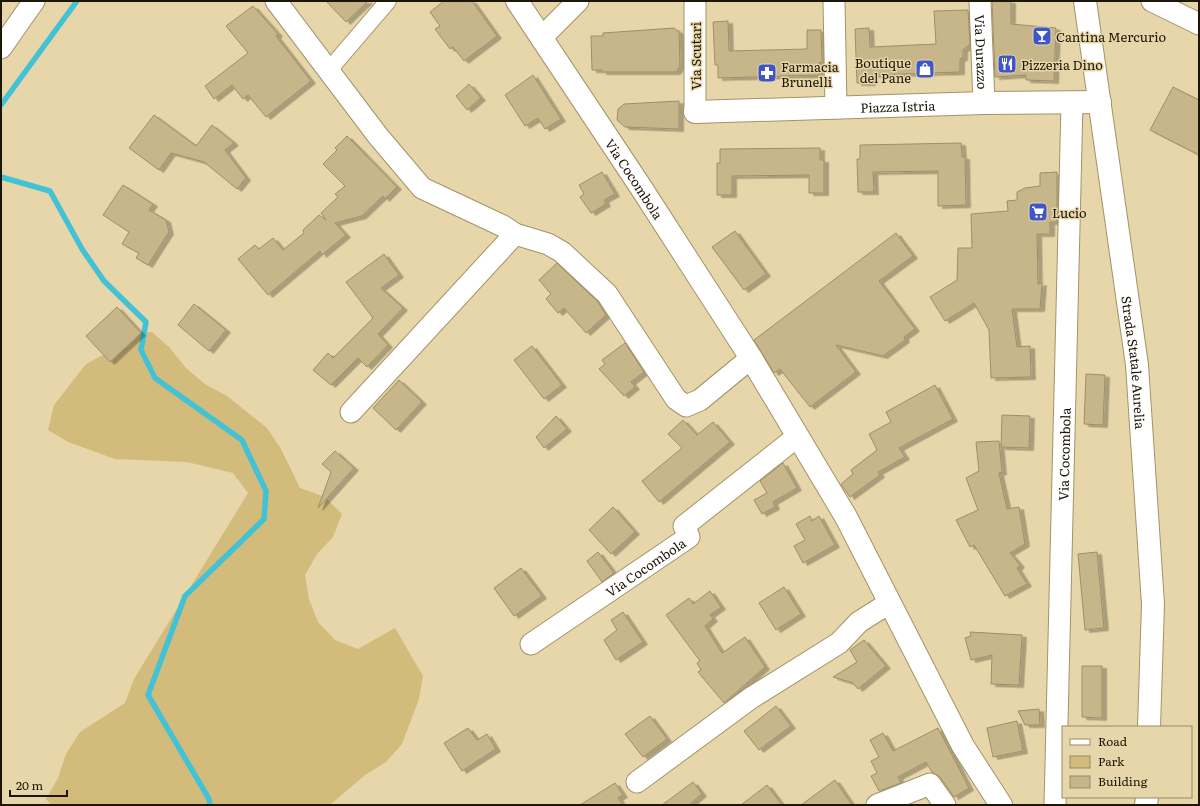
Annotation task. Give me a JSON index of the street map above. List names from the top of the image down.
{
  "streets": {
    "street": [
      "Via Durazzo",
      "Via Scutari",
      "Piazza Istria",
      "Via Cocombola",
      "Strada Statale Aurelia"
    ]
  },
  "crossings": [
    ["Via Durazzo", "Piazza Istria"],
    ["Via Scutari", "Piazza Istria"],
    ["Piazza Istria", "Via Cocombola"],
    ["Piazza Istria", "Strada Statale Aurelia"]
  ],
  "places": {
    "bar": ["Cantina Mercurio"],
    "restaurant": ["Pizzeria Dino"],
    "shop": ["Boutique del Pane"],
    "pharmacy": ["Farmacia Brunelli"],
    "supermarket": ["Lucio"]
  },
  "legend": ["Road", "Park", "Building"],
  "scale_bar": "20 m"
}
